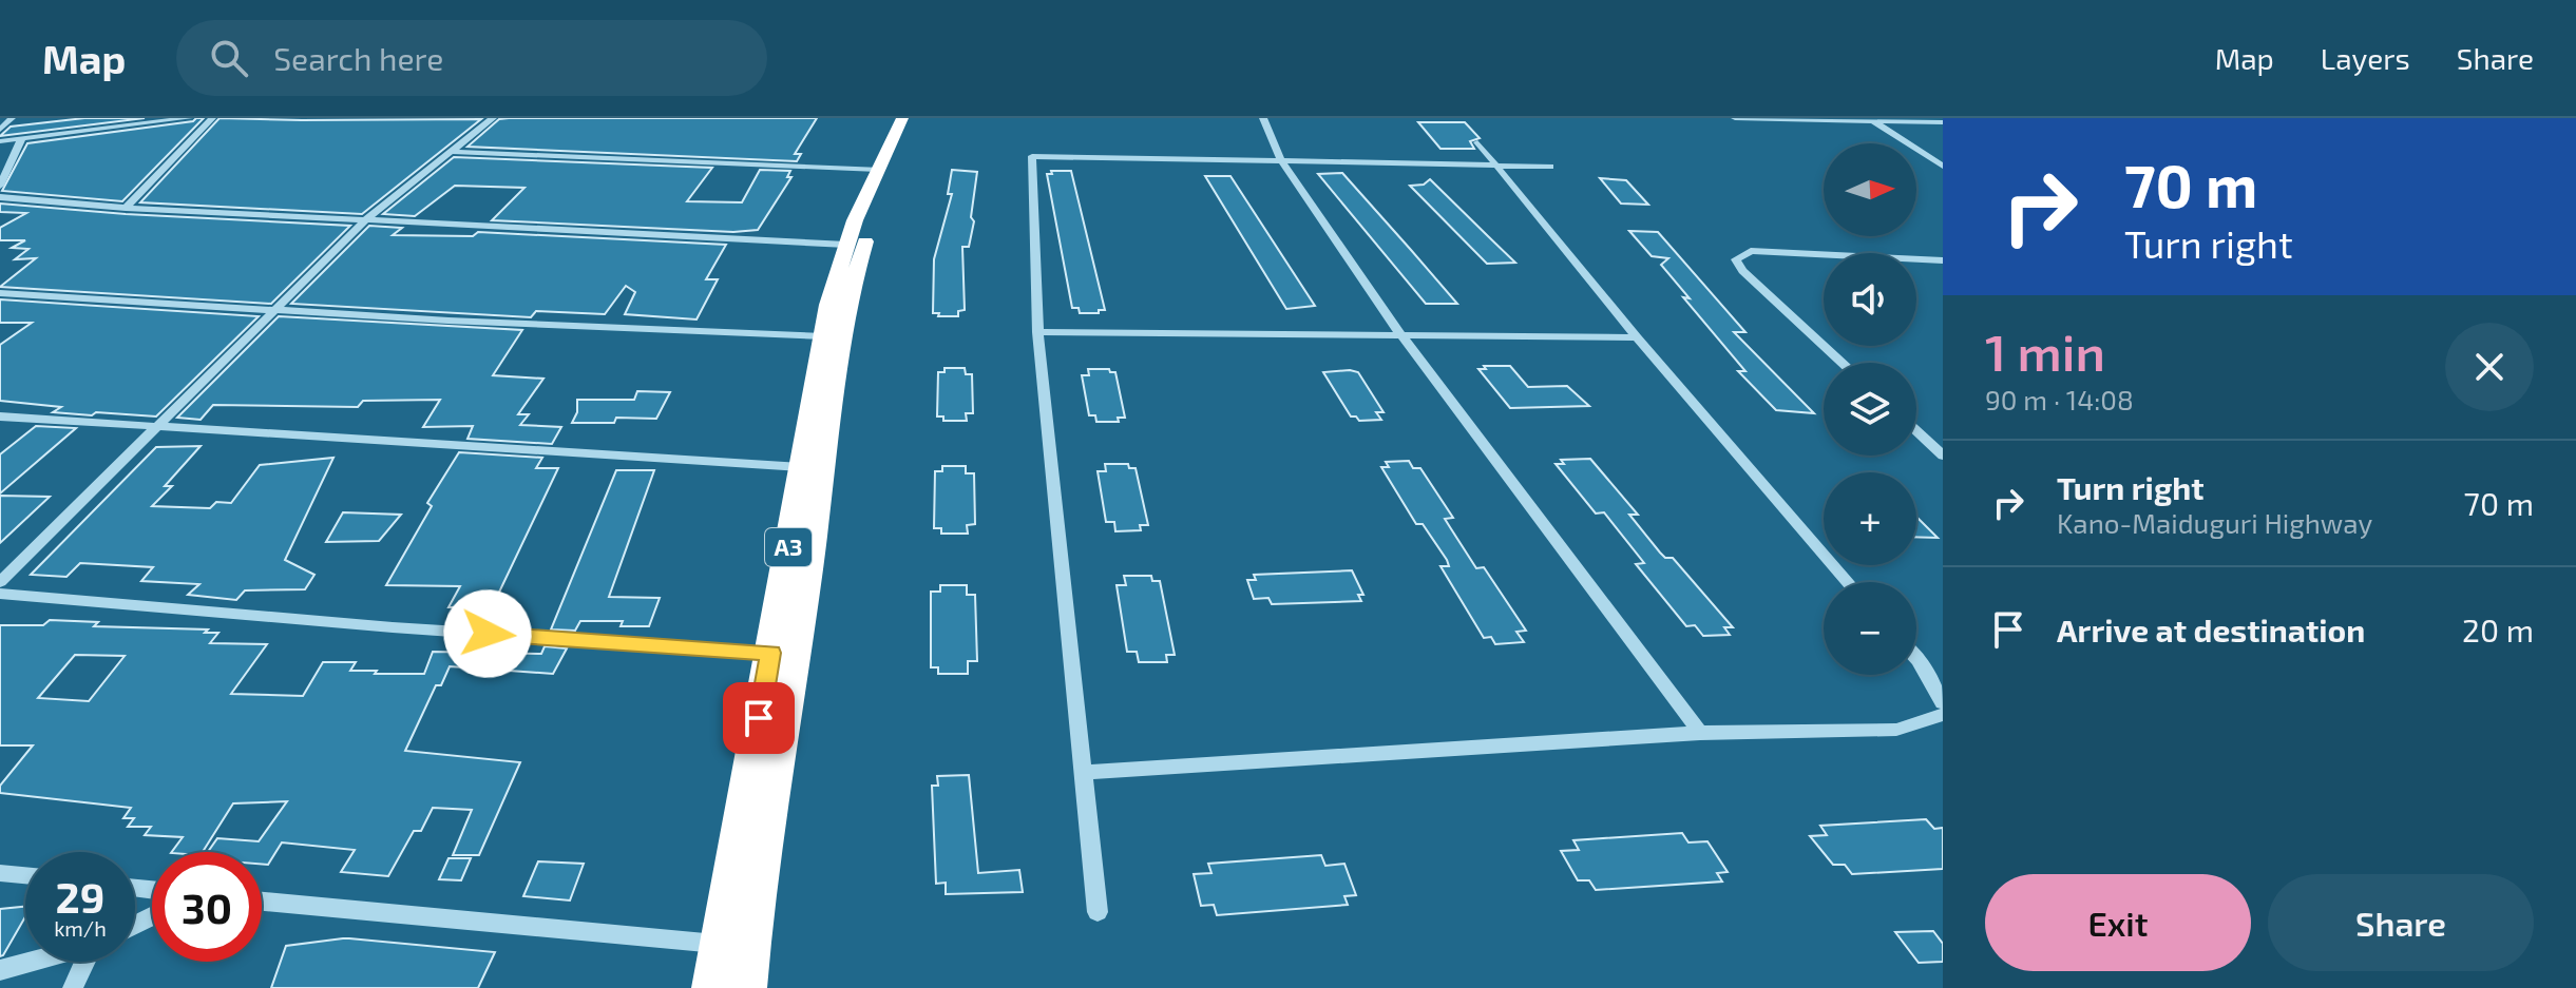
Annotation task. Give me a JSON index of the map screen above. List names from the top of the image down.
{
  "streets": {
    "highway": ["A3"]
  },
  "north": "right",
  "page": {
    "header": "Map",
    "search": "Search here",
    "nav": ["Map", "Layers", "Share"],
    "turn": ["70 m", "Turn right"],
    "map_buttons": ["+", "−"],
    "heading": ["1 min", "90 m · 14:08"],
    "list": [
      {
        "name": "Turn right",
        "note": "Kano-Maiduguri Highway",
        "value": "70 m"
      },
      {
        "name": "Arrive at destination",
        "value": "20 m"
      }
    ],
    "speed": "29 km/h",
    "limit": "30",
    "buttons": ["Exit", "Share"]
  }
}
